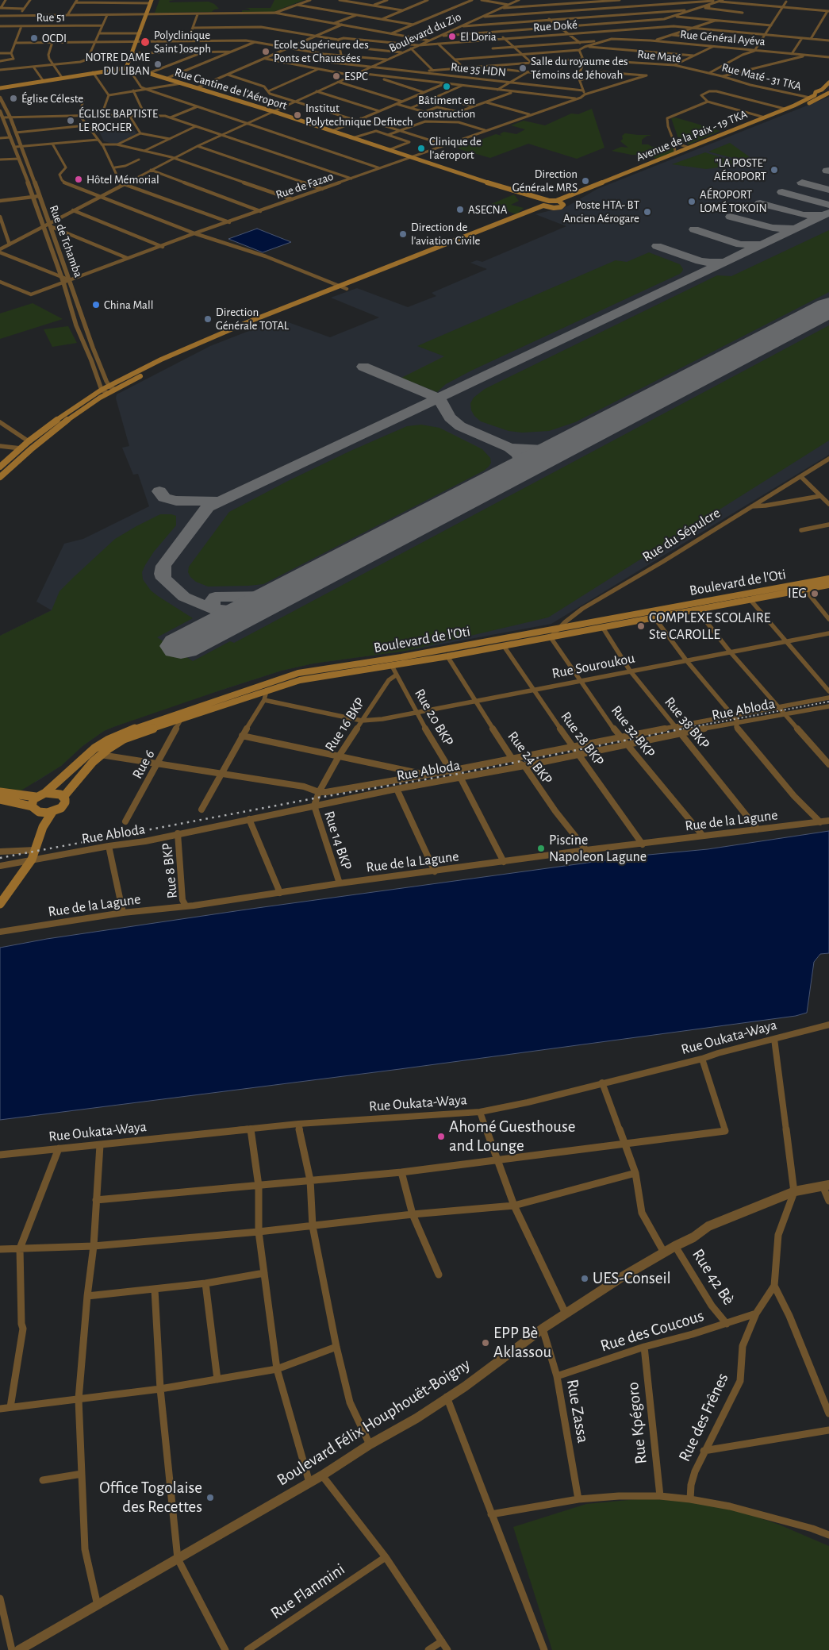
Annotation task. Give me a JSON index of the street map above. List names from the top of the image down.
{
  "streets": {
    "main road": ["Rue Cantine de l'Aéroport", "Avenue de la Paix - 19 TKA", "Boulevard de l'Oti"],
    "street": [
      "Rue 51",
      "Rue Doké",
      "Boulevard du Zio",
      "Rue Général Ayéva",
      "Rue Maté",
      "Rue 35 HDN",
      "Rue Maté - 31 TKA",
      "Rue de Fazao",
      "Rue de Tchamba",
      "Rue du Sépulcre",
      "Rue Souroukou",
      "Rue Abloda",
      "Rue 20 BKP",
      "Rue 38 BKP",
      "Rue 16 BKP",
      "Rue 32 BKP",
      "Rue 28 BKP",
      "Rue 24 BKP",
      "Rue 6",
      "Rue de la Lagune",
      "Rue 14 BKP",
      "Rue 8 BKP",
      "Rue Oukata-Waya",
      "Rue 42 Bè",
      "Rue des Coucous",
      "Rue Zassa",
      "Rue des Frênes",
      "Boulevard Félix Houphouët-Boigny",
      "Rue Kpégoro",
      "Rue Flanmini"
    ]
  },
  "crossings": [
    ["Rue Doké", "Boulevard du Zio"],
    ["Boulevard du Zio", "Rue 35 HDN"],
    ["Boulevard du Zio", "Rue Cantine de l'Aéroport"],
    ["Boulevard du Zio", "Rue de Tchamba"],
    ["Rue Maté", "Rue Maté - 31 TKA"],
    ["Rue Maté - 31 TKA", "Avenue de la Paix - 19 TKA"],
    ["Rue Cantine de l'Aéroport", "Rue de Fazao"],
    ["Rue de Fazao", "Rue de Tchamba"],
    ["Rue du Sépulcre", "Boulevard de l'Oti"],
    ["Rue du Sépulcre", "Rue 32 BKP"],
    ["Boulevard de l'Oti", "Rue 20 BKP"],
    ["Boulevard de l'Oti", "Rue 38 BKP"],
    ["Boulevard de l'Oti", "Rue 32 BKP"],
    ["Boulevard de l'Oti", "Rue 28 BKP"],
    ["Boulevard de l'Oti", "Rue 24 BKP"],
    ["Boulevard de l'Oti", "Rue 6"],
    ["Rue Souroukou", "Rue 20 BKP"],
    ["Rue Souroukou", "Rue 38 BKP"],
    ["Rue Souroukou", "Rue 16 BKP"],
    ["Rue Souroukou", "Rue 32 BKP"],
    ["Rue Souroukou", "Rue 28 BKP"],
    ["Rue Souroukou", "Rue 24 BKP"],
    ["Rue Abloda", "Rue 20 BKP"],
    ["Rue Abloda", "Rue 38 BKP"],
    ["Rue Abloda", "Rue 16 BKP"],
    ["Rue Abloda", "Rue 32 BKP"],
    ["Rue Abloda", "Rue 28 BKP"],
    ["Rue Abloda", "Rue 24 BKP"],
    ["Rue Abloda", "Rue 14 BKP"],
    ["Rue Abloda", "Rue 8 BKP"],
    ["Rue 20 BKP", "Rue 16 BKP"],
    ["Rue 20 BKP", "Rue de la Lagune"],
    ["Rue 38 BKP", "Rue de la Lagune"],
    ["Rue 16 BKP", "Rue 14 BKP"],
    ["Rue 32 BKP", "Rue de la Lagune"],
    ["Rue 28 BKP", "Rue de la Lagune"],
    ["Rue 24 BKP", "Rue de la Lagune"],
    ["Rue de la Lagune", "Rue 14 BKP"],
    ["Rue de la Lagune", "Rue 8 BKP"],
    ["Rue 42 Bè", "Rue des Coucous"],
    ["Rue 42 Bè", "Boulevard Félix Houphouët-Boigny"],
    ["Rue des Coucous", "Rue Zassa"],
    ["Rue des Coucous", "Rue des Frênes"],
    ["Rue des Coucous", "Rue Kpégoro"],
    ["Rue Zassa", "Boulevard Félix Houphouët-Boigny"],
    ["Rue des Frênes", "Boulevard Félix Houphouët-Boigny"]
  ],
  "places": [
    "El Doria",
    "OCDI",
    "Polyclinique Saint Joseph",
    "Ecole Supérieure des Ponts et Chaussées",
    "NOTRE DAME DU LIBAN",
    "Salle du royaume des Témoins de Jéhovah",
    "ESPC",
    "Bâtiment en construction",
    "Église Céleste",
    "Institut Polytechnique Defitech",
    "ÉGLISE BAPTISTE LE ROCHER",
    "Clinique de l'aéroport",
    "\"LA POSTE\" AÉROPORT",
    "Hôtel Mémorial",
    "Direction Générale MRS",
    "AÉROPORT LOMÉ TOKOIN",
    "ASECNA",
    "Poste HTA- BT Ancien Aérogare",
    "Direction de l'aviation Civile",
    "China Mall",
    "Direction Générale TOTAL",
    "IEG",
    "COMPLEXE SCOLAIRE Ste CAROLLE",
    "Piscine Napoleon Lagune",
    "Ahomé Guesthouse and Lounge",
    "UES-Conseil",
    "EPP Bè Aklassou",
    "Office Togolaise des Recettes"
  ]
}
